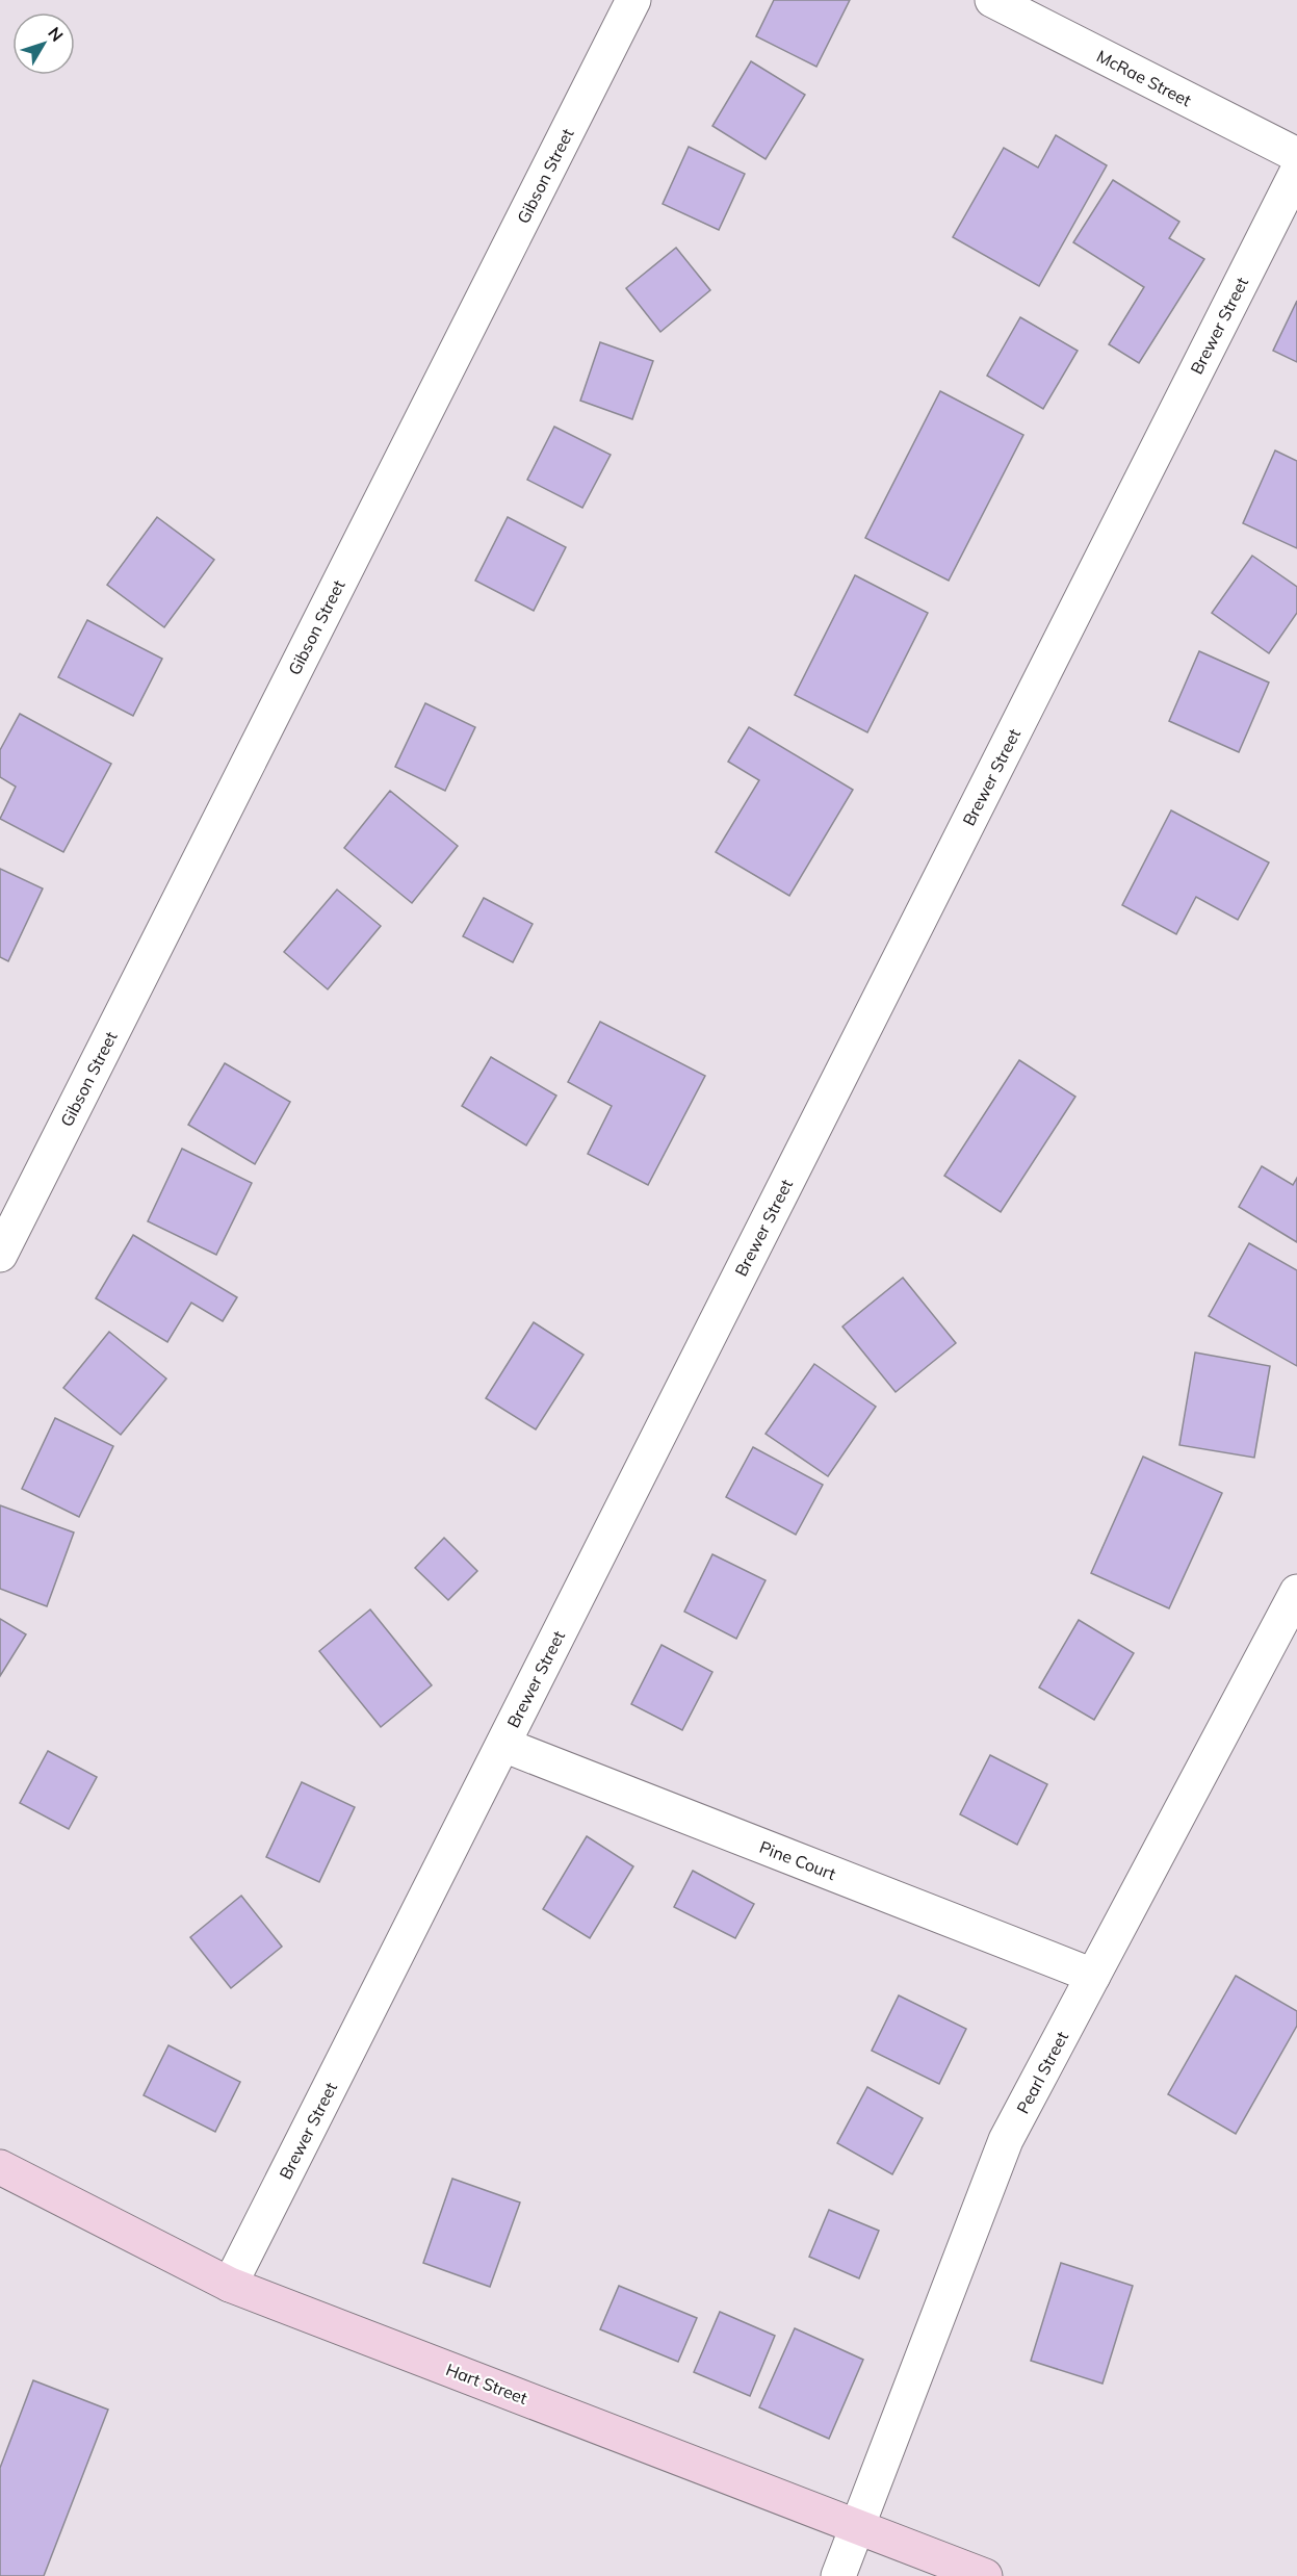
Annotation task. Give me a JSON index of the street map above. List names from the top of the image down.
{
  "streets": {
    "street": [
      "McRae Street",
      "Gibson Street",
      "Brewer Street",
      "Pine Court",
      "Pearl Street",
      "Hart Street"
    ]
  },
  "crossings": [
    ["Brewer Street", "Pine Court"],
    ["Brewer Street", "Hart Street"],
    ["Pine Court", "Pearl Street"],
    ["Pearl Street", "Hart Street"]
  ],
  "north": "top right"
}
